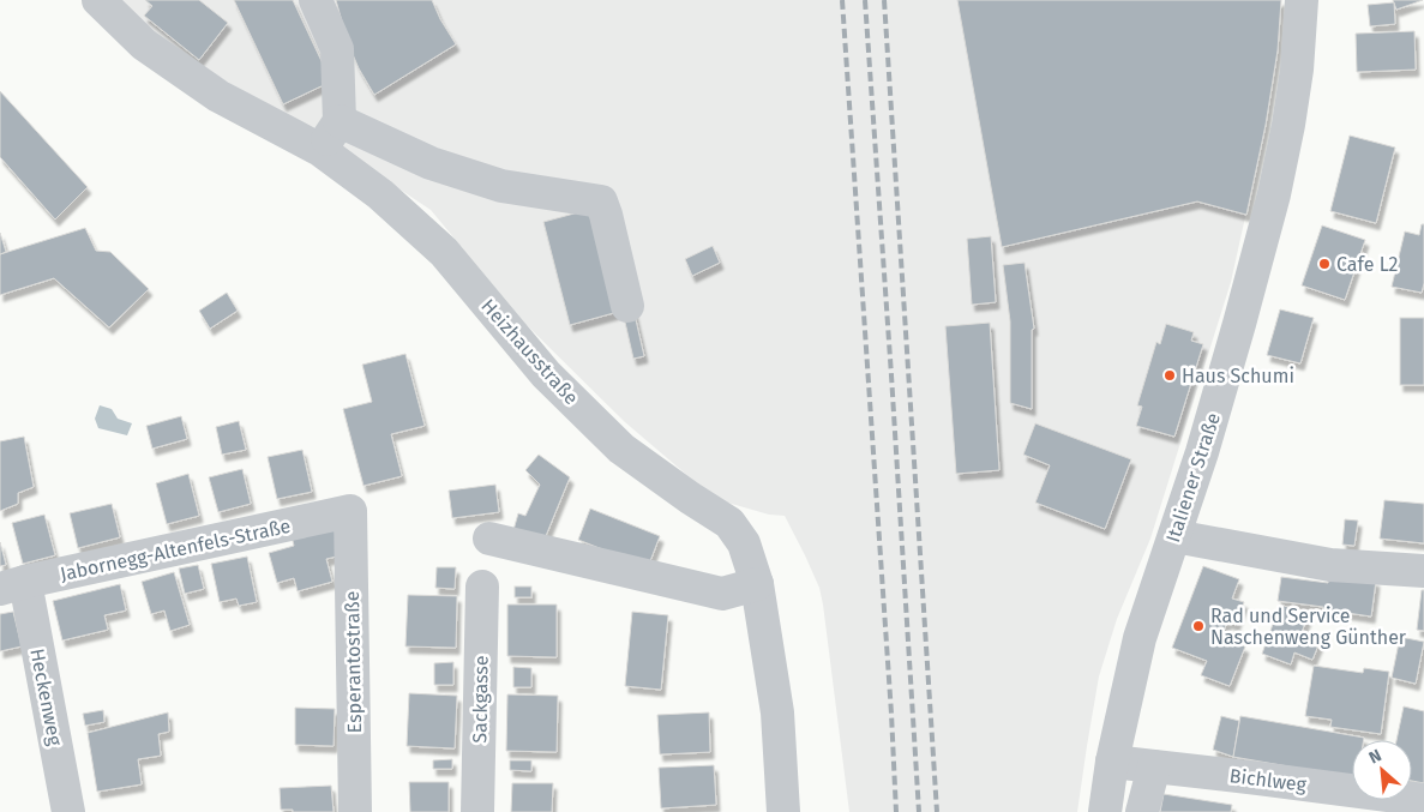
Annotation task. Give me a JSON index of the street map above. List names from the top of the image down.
{
  "streets": {
    "street": [
      "Heizhausstraße",
      "Italiener Straße",
      "Jabornegg-Altenfels-Straße",
      "Esperantostraße",
      "Heckenweg",
      "Sackgasse",
      "Bichlweg"
    ]
  },
  "crossings": [
    ["Italiener Straße", "Bichlweg"],
    ["Jabornegg-Altenfels-Straße", "Esperantostraße"],
    ["Jabornegg-Altenfels-Straße", "Heckenweg"]
  ],
  "places": ["Cafe L2", "Haus Schumi", "Rad und Service Naschenweng Günther"],
  "north": "top left"
}
